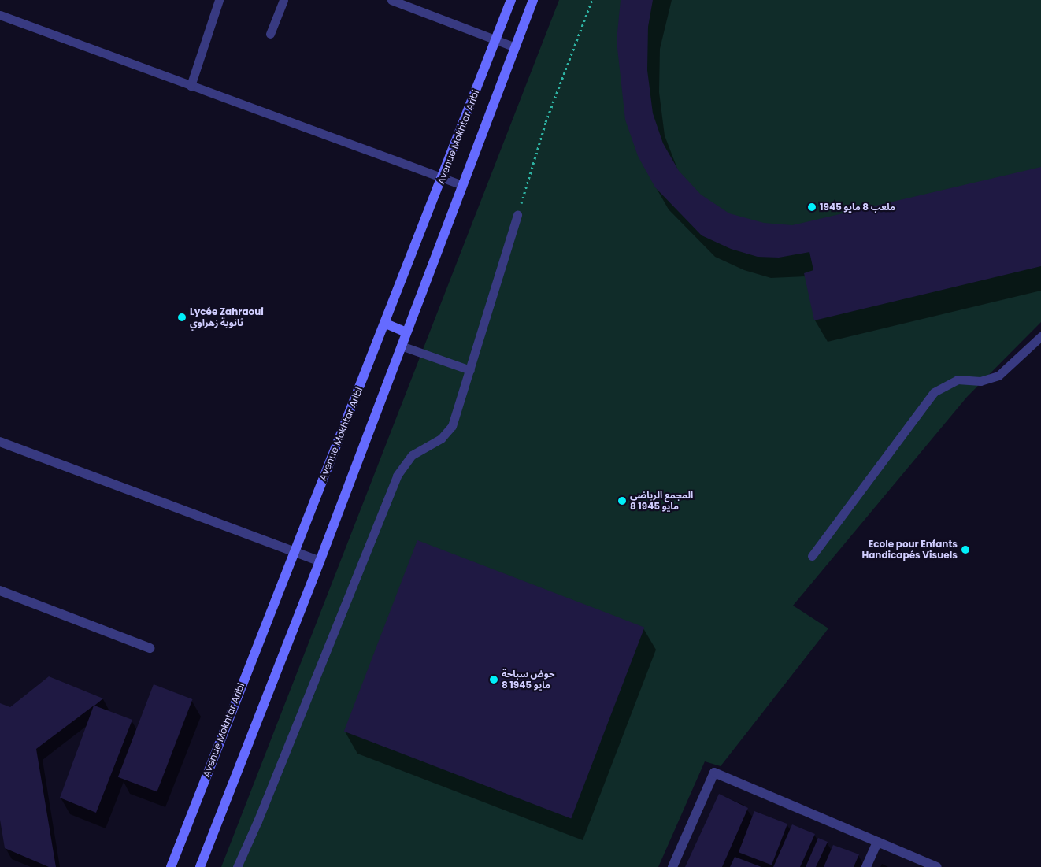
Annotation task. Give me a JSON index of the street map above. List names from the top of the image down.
{
  "streets": {
    "main road": ["Avenue Mokhtar Aribi"]
  },
  "places": [
    "ملعب 8 مايو 1945",
    "Lycée Zahraoui ثانوية زهراوي",
    "المجمع الرياضي 8 مايو 1945",
    "Ecole pour Enfants Handicapés Visuels",
    "حوض سباحة 8 مايو 1945"
  ]
}
